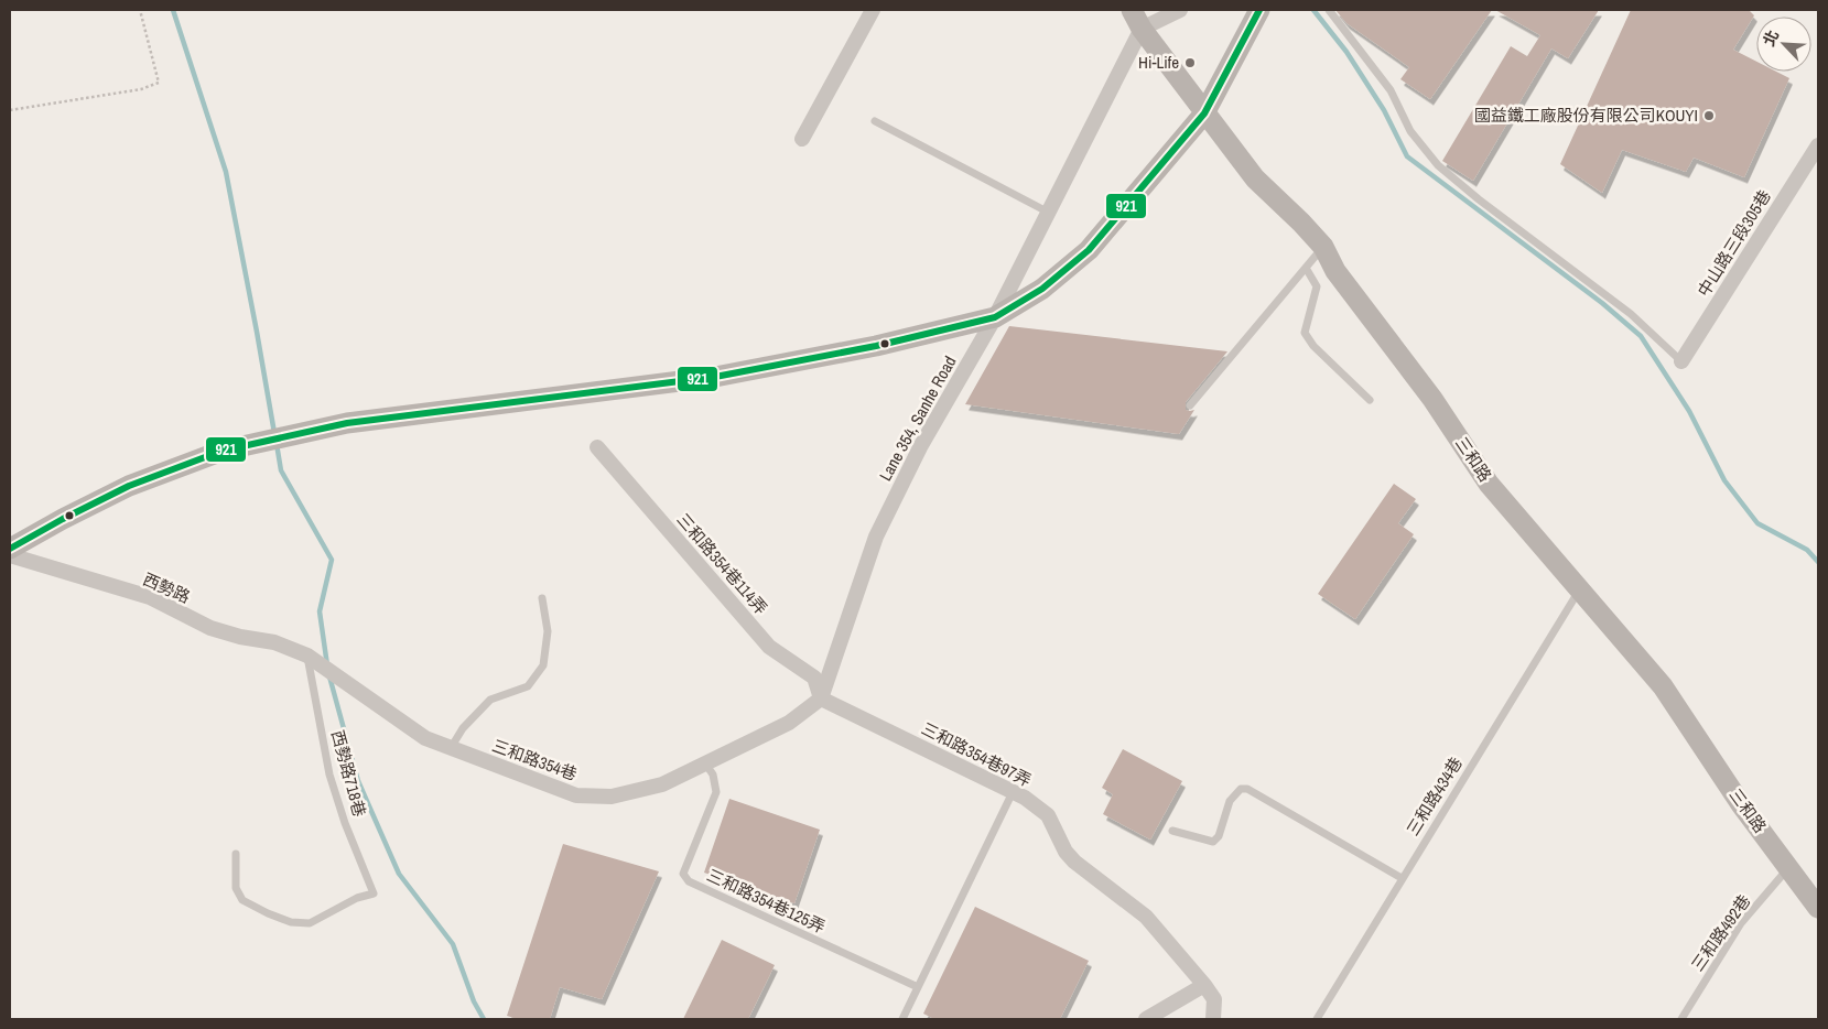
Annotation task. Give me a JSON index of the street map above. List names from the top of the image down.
{
  "streets": {
    "street": [
      "中山路三段305巷",
      "Lane 354, Sanhe Road",
      "三和路",
      "三和路354巷114弄",
      "西勢路",
      "三和路354巷97弄",
      "三和路354巷"
    ],
    "lane": [
      "西勢路718巷",
      "三和路434巷",
      "三和路354巷125弄",
      "三和路492巷"
    ]
  },
  "crossings": [
    ["Lane 354, Sanhe Road", "三和路"],
    ["Lane 354, Sanhe Road", "三和路354巷114弄"],
    ["Lane 354, Sanhe Road", "三和路354巷97弄"],
    ["Lane 354, Sanhe Road", "三和路354巷"],
    ["三和路", "三和路434巷"],
    ["三和路", "三和路492巷"],
    ["三和路354巷114弄", "三和路354巷97弄"],
    ["三和路354巷114弄", "三和路354巷"],
    ["西勢路", "三和路354巷"],
    ["西勢路", "西勢路718巷"],
    ["三和路354巷97弄", "三和路354巷"],
    ["三和路354巷", "西勢路718巷"],
    ["三和路354巷", "三和路354巷125弄"]
  ],
  "places": ["Hi-Life", "國益鐵工廠股份有限公司KOUYI"],
  "lines": ["transit line 921"],
  "north": "top left"
}
